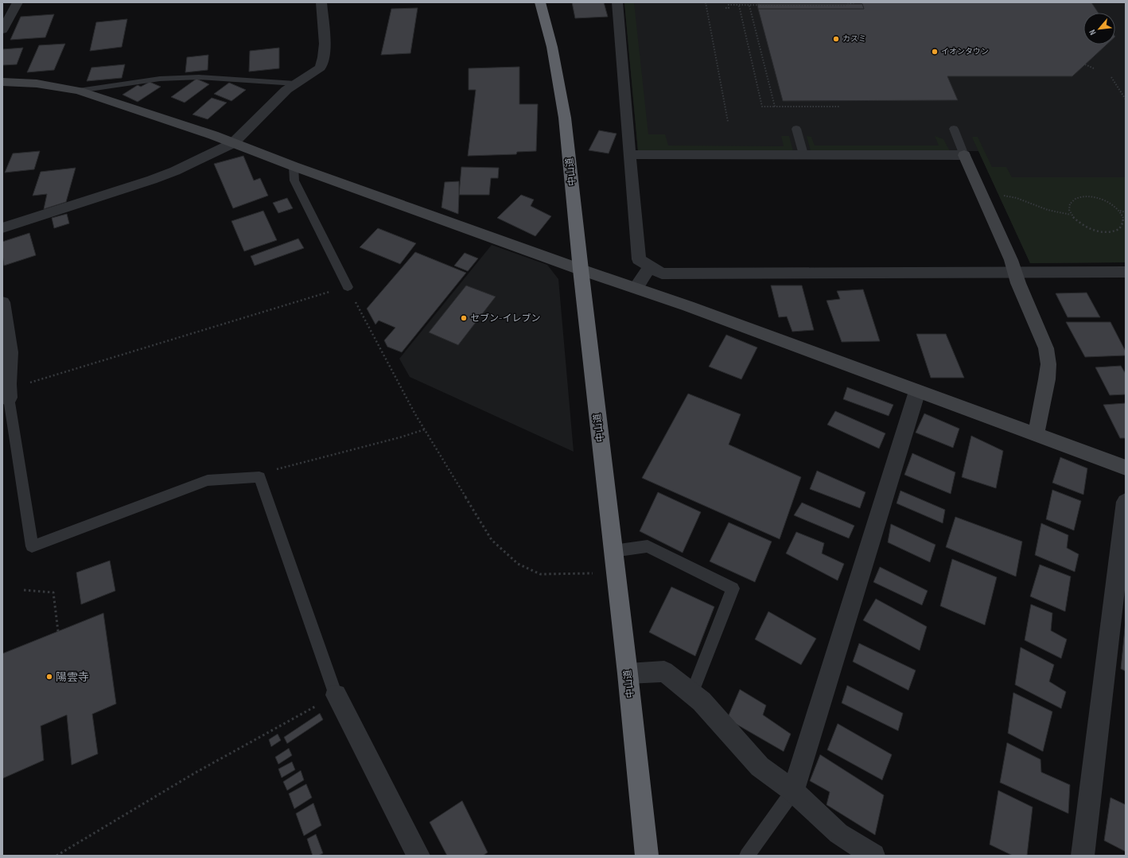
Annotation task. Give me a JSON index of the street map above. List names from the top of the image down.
{
  "streets": {
    "highway": ["中山道"]
  },
  "places": [
    "カスミ",
    "イオンタウン",
    "セブン-イレブン",
    "陽雲寺"
  ],
  "north": "bottom left"
}
